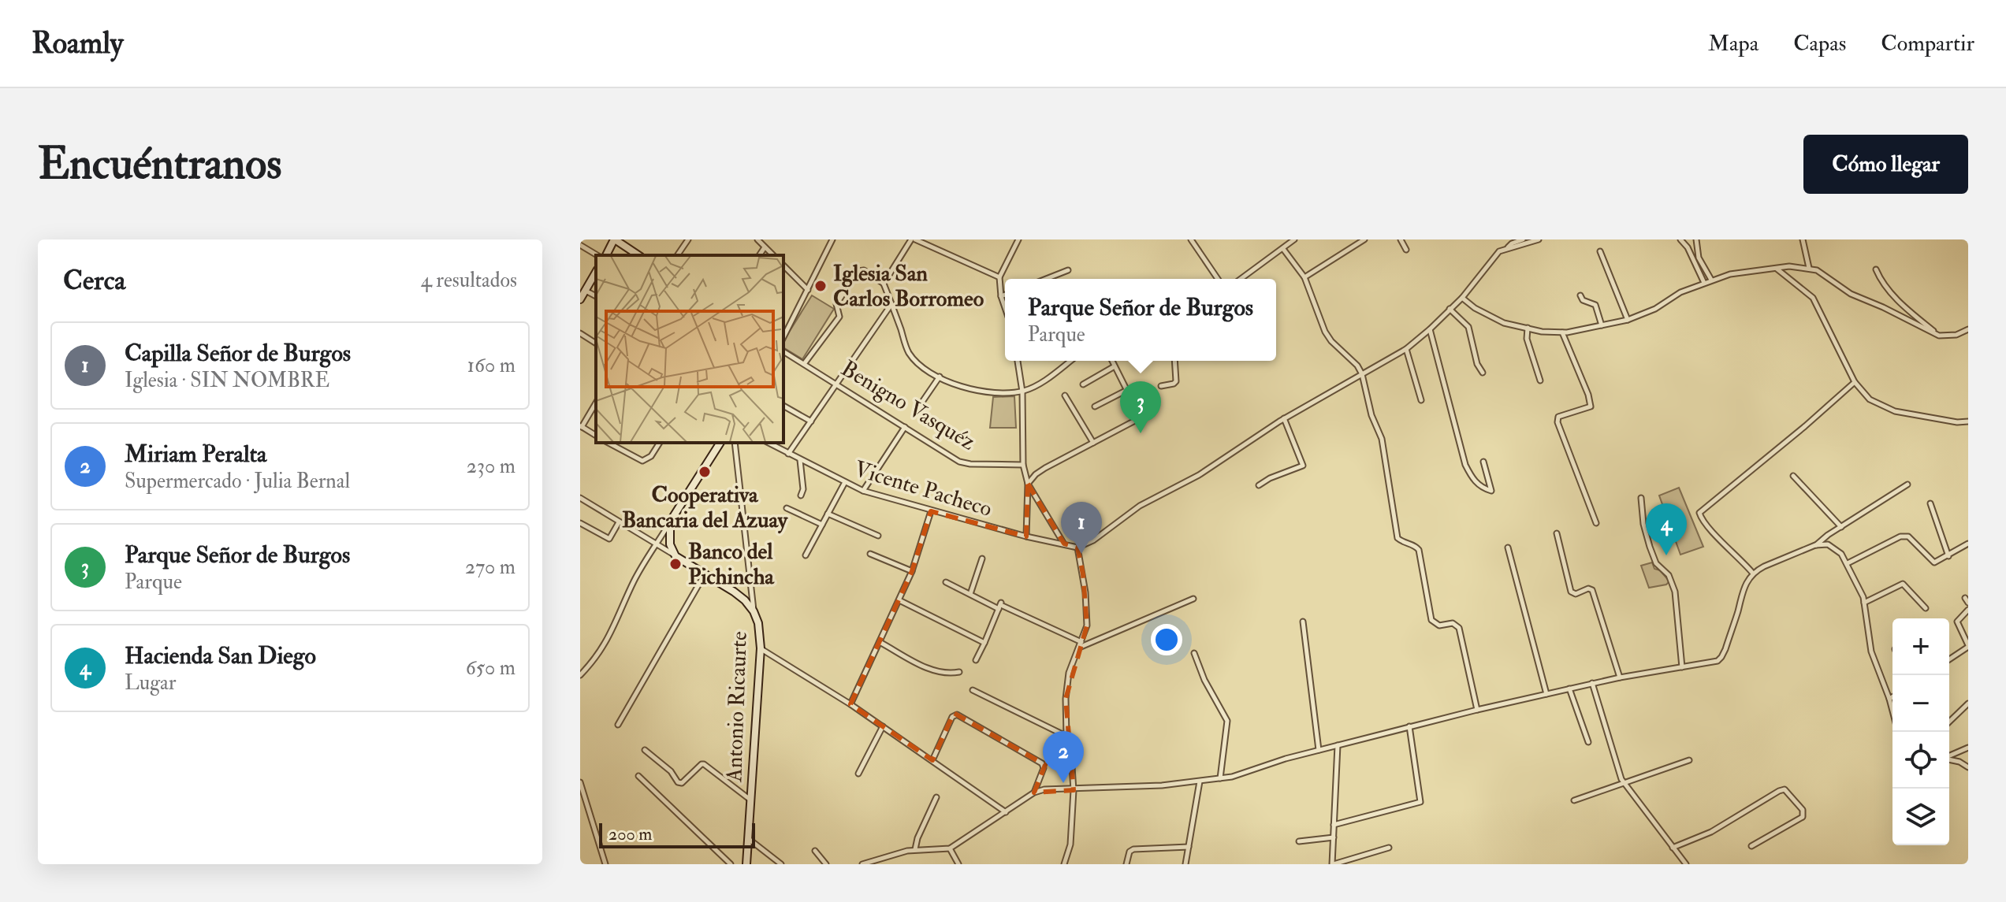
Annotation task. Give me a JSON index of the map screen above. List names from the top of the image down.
{
  "streets": {
    "main road": ["Antonio Ricaurte"],
    "street": ["Benigno Vasquéz", "Vicente Pacheco"]
  },
  "places": ["Iglesia San Carlos Borromeo", "Cooperativa Bancaria del Azuay", "Banco del Pichincha"],
  "scale_bar": "200 m",
  "page": {
    "header": "Roamly",
    "nav": ["Mapa", "Capas", "Compartir"],
    "buttons": "Cómo llegar",
    "title": "Encuéntranos",
    "heading": ["Cerca", "4 resultados"],
    "popup": ["Parque Señor de Burgos", "Parque"],
    "list": [
      {
        "mark": "1",
        "name": "Capilla Señor de Burgos",
        "note": "Iglesia · SIN NOMBRE",
        "value": "160 m"
      },
      {
        "mark": "2",
        "name": "Miriam Peralta",
        "note": "Supermercado · Julia Bernal",
        "value": "230 m"
      },
      {
        "mark": "3",
        "name": "Parque Señor de Burgos",
        "note": "Parque",
        "value": "270 m"
      },
      {
        "mark": "4",
        "name": "Hacienda San Diego",
        "note": "Lugar",
        "value": "650 m"
      }
    ],
    "pins": [
      "3",
      "1",
      "4",
      "2"
    ],
    "map_buttons": ["+", "−"],
    "scale": "200 m"
  }
}
